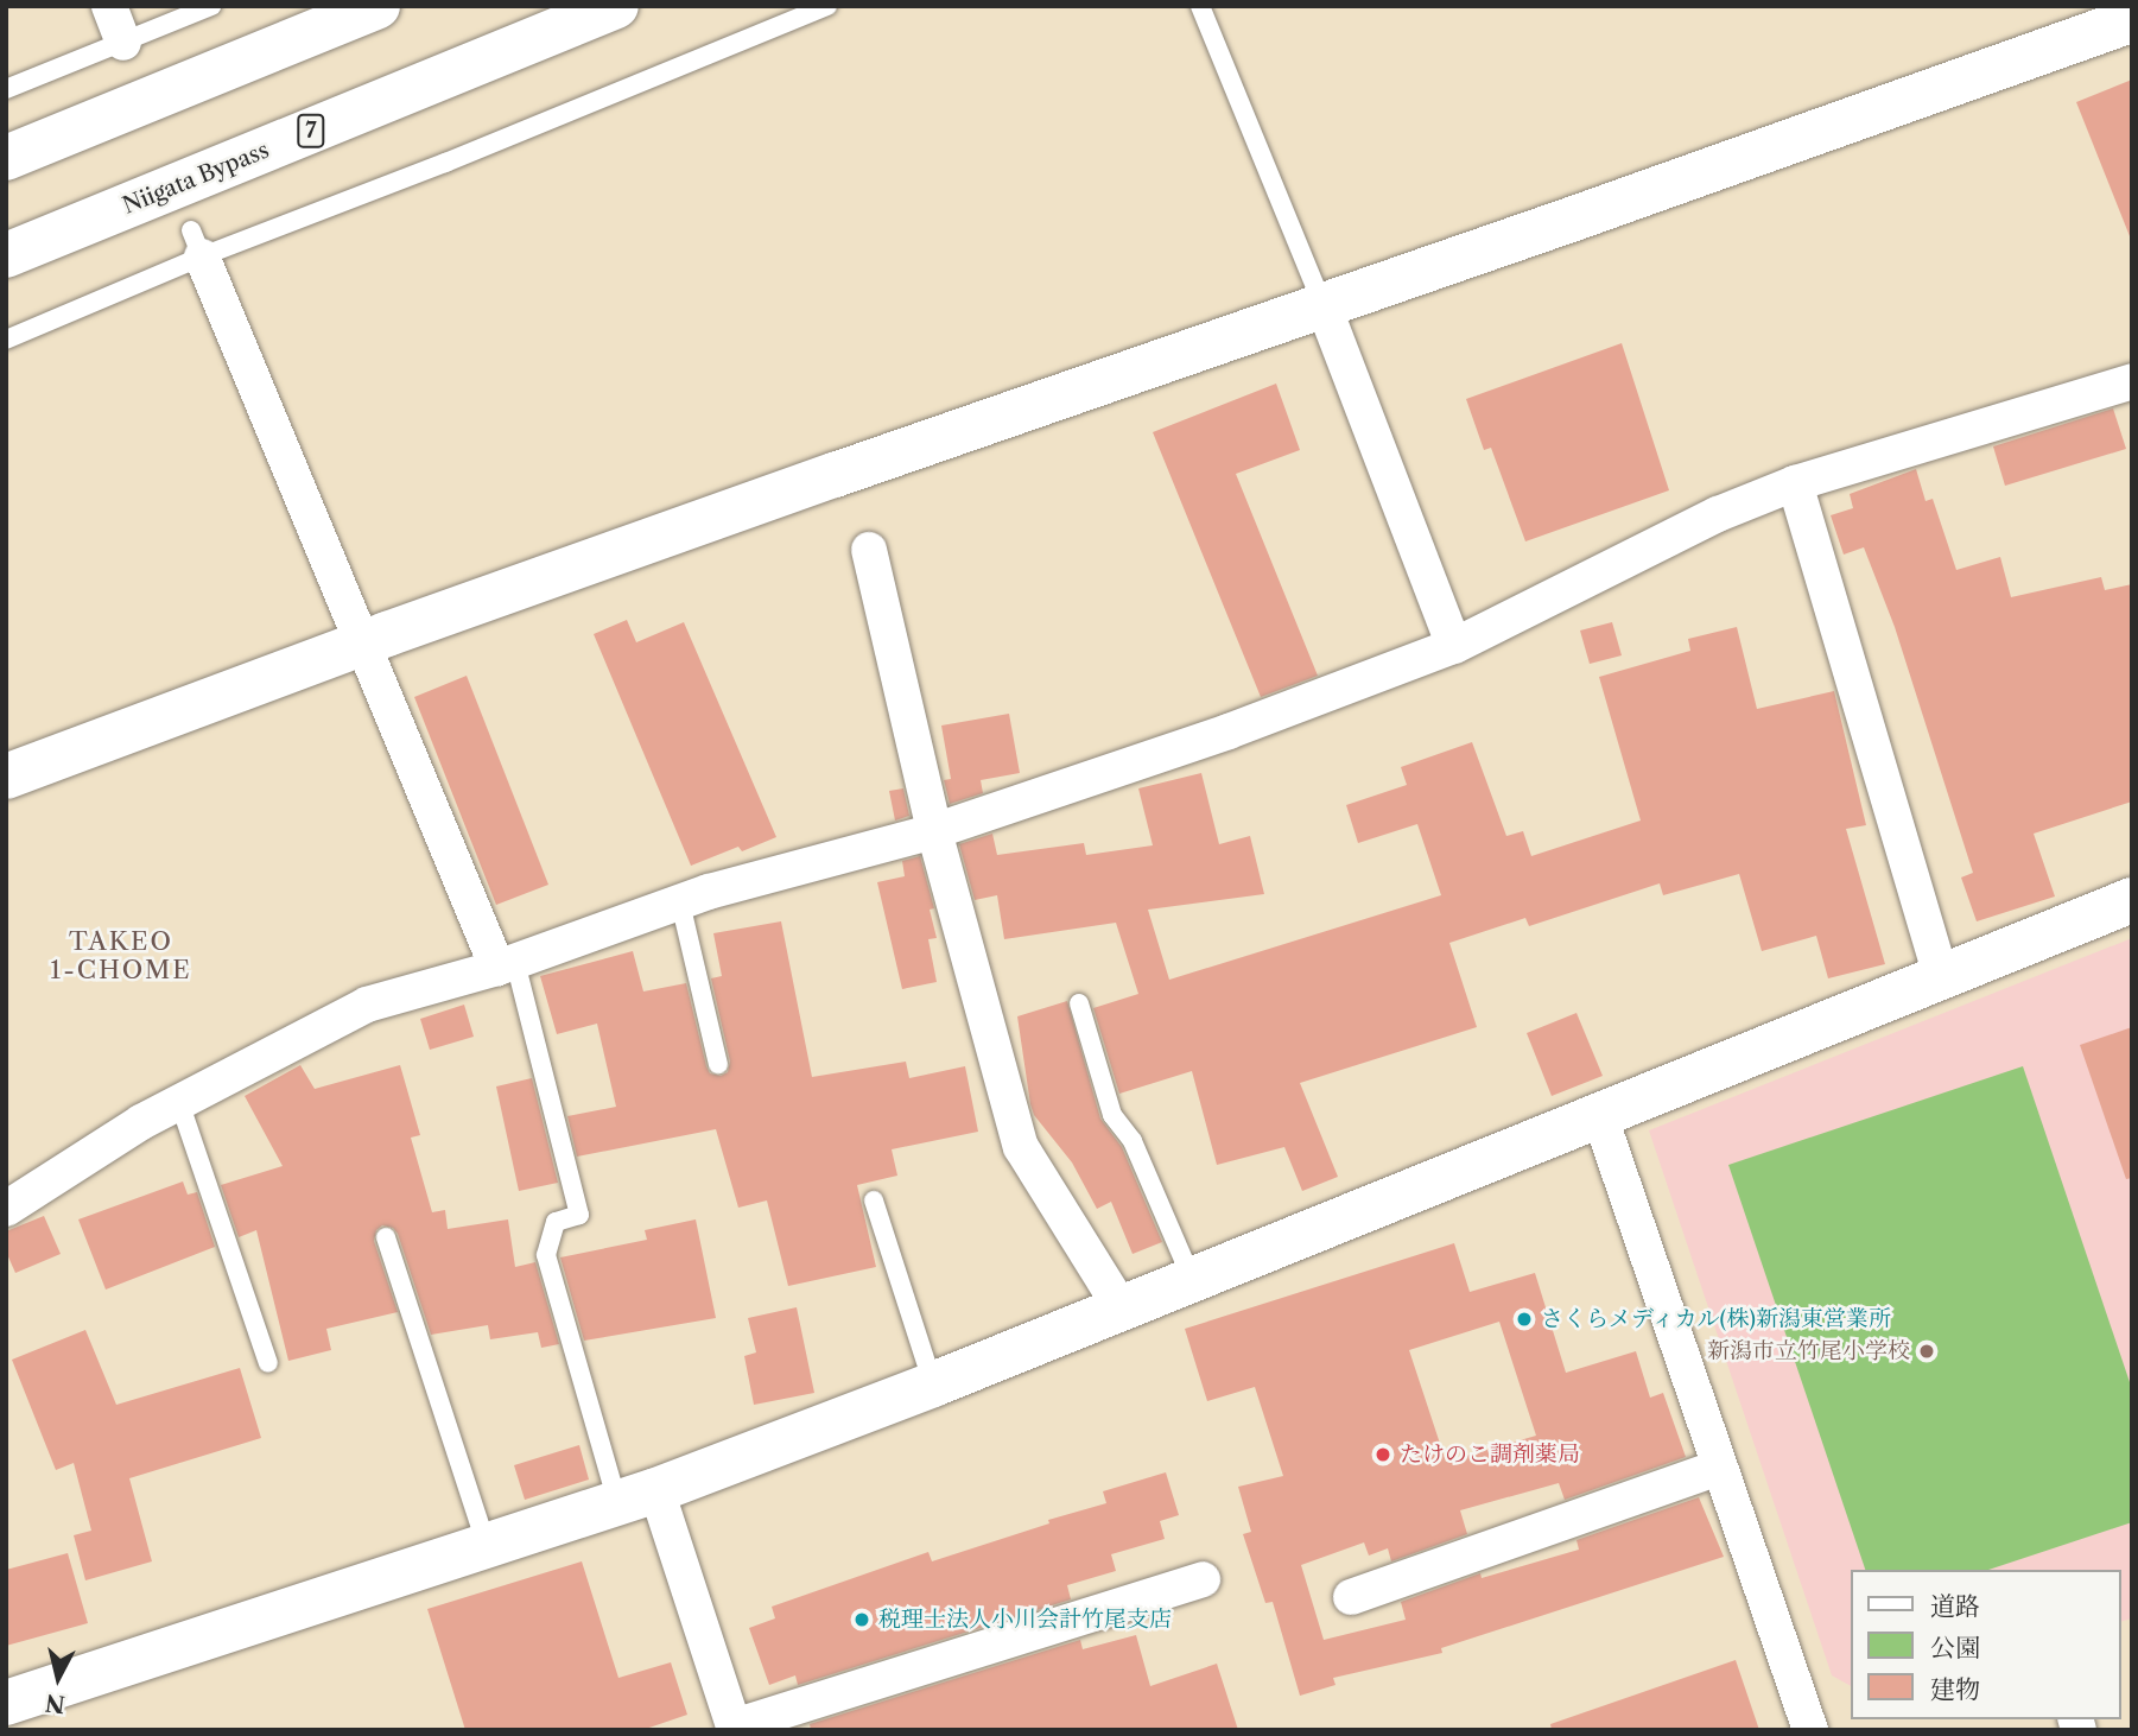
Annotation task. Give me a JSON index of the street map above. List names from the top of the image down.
{
  "streets": {
    "main road": ["7", "Niigata Bypass"]
  },
  "districts": ["TAKEO 1-CHOME"],
  "places": [
    "さくらメディカル(株)新潟東営業所",
    "新潟市立竹尾小学校",
    "たけのこ調剤薬局",
    "税理士法人小川会計竹尾支店"
  ],
  "legend": ["道路", "公園", "建物"],
  "north": "bottom"
}
